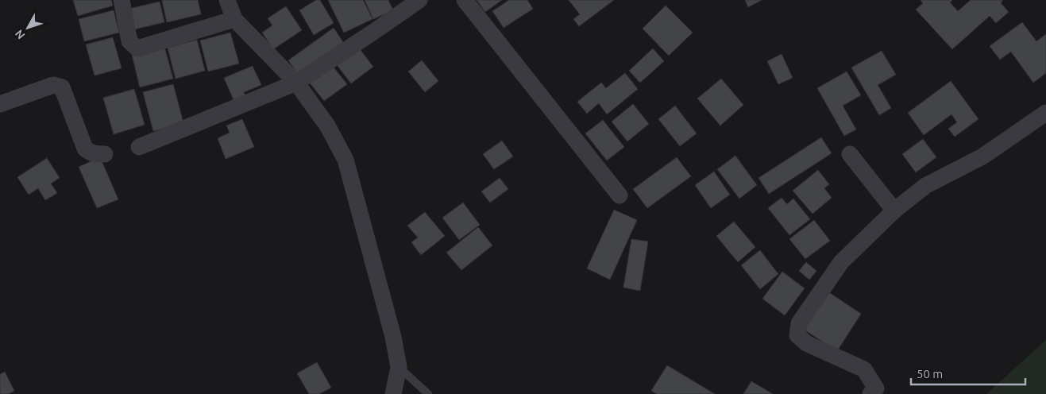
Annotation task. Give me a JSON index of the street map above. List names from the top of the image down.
{
  "scale_bar": "50 m",
  "north": "bottom left"
}
